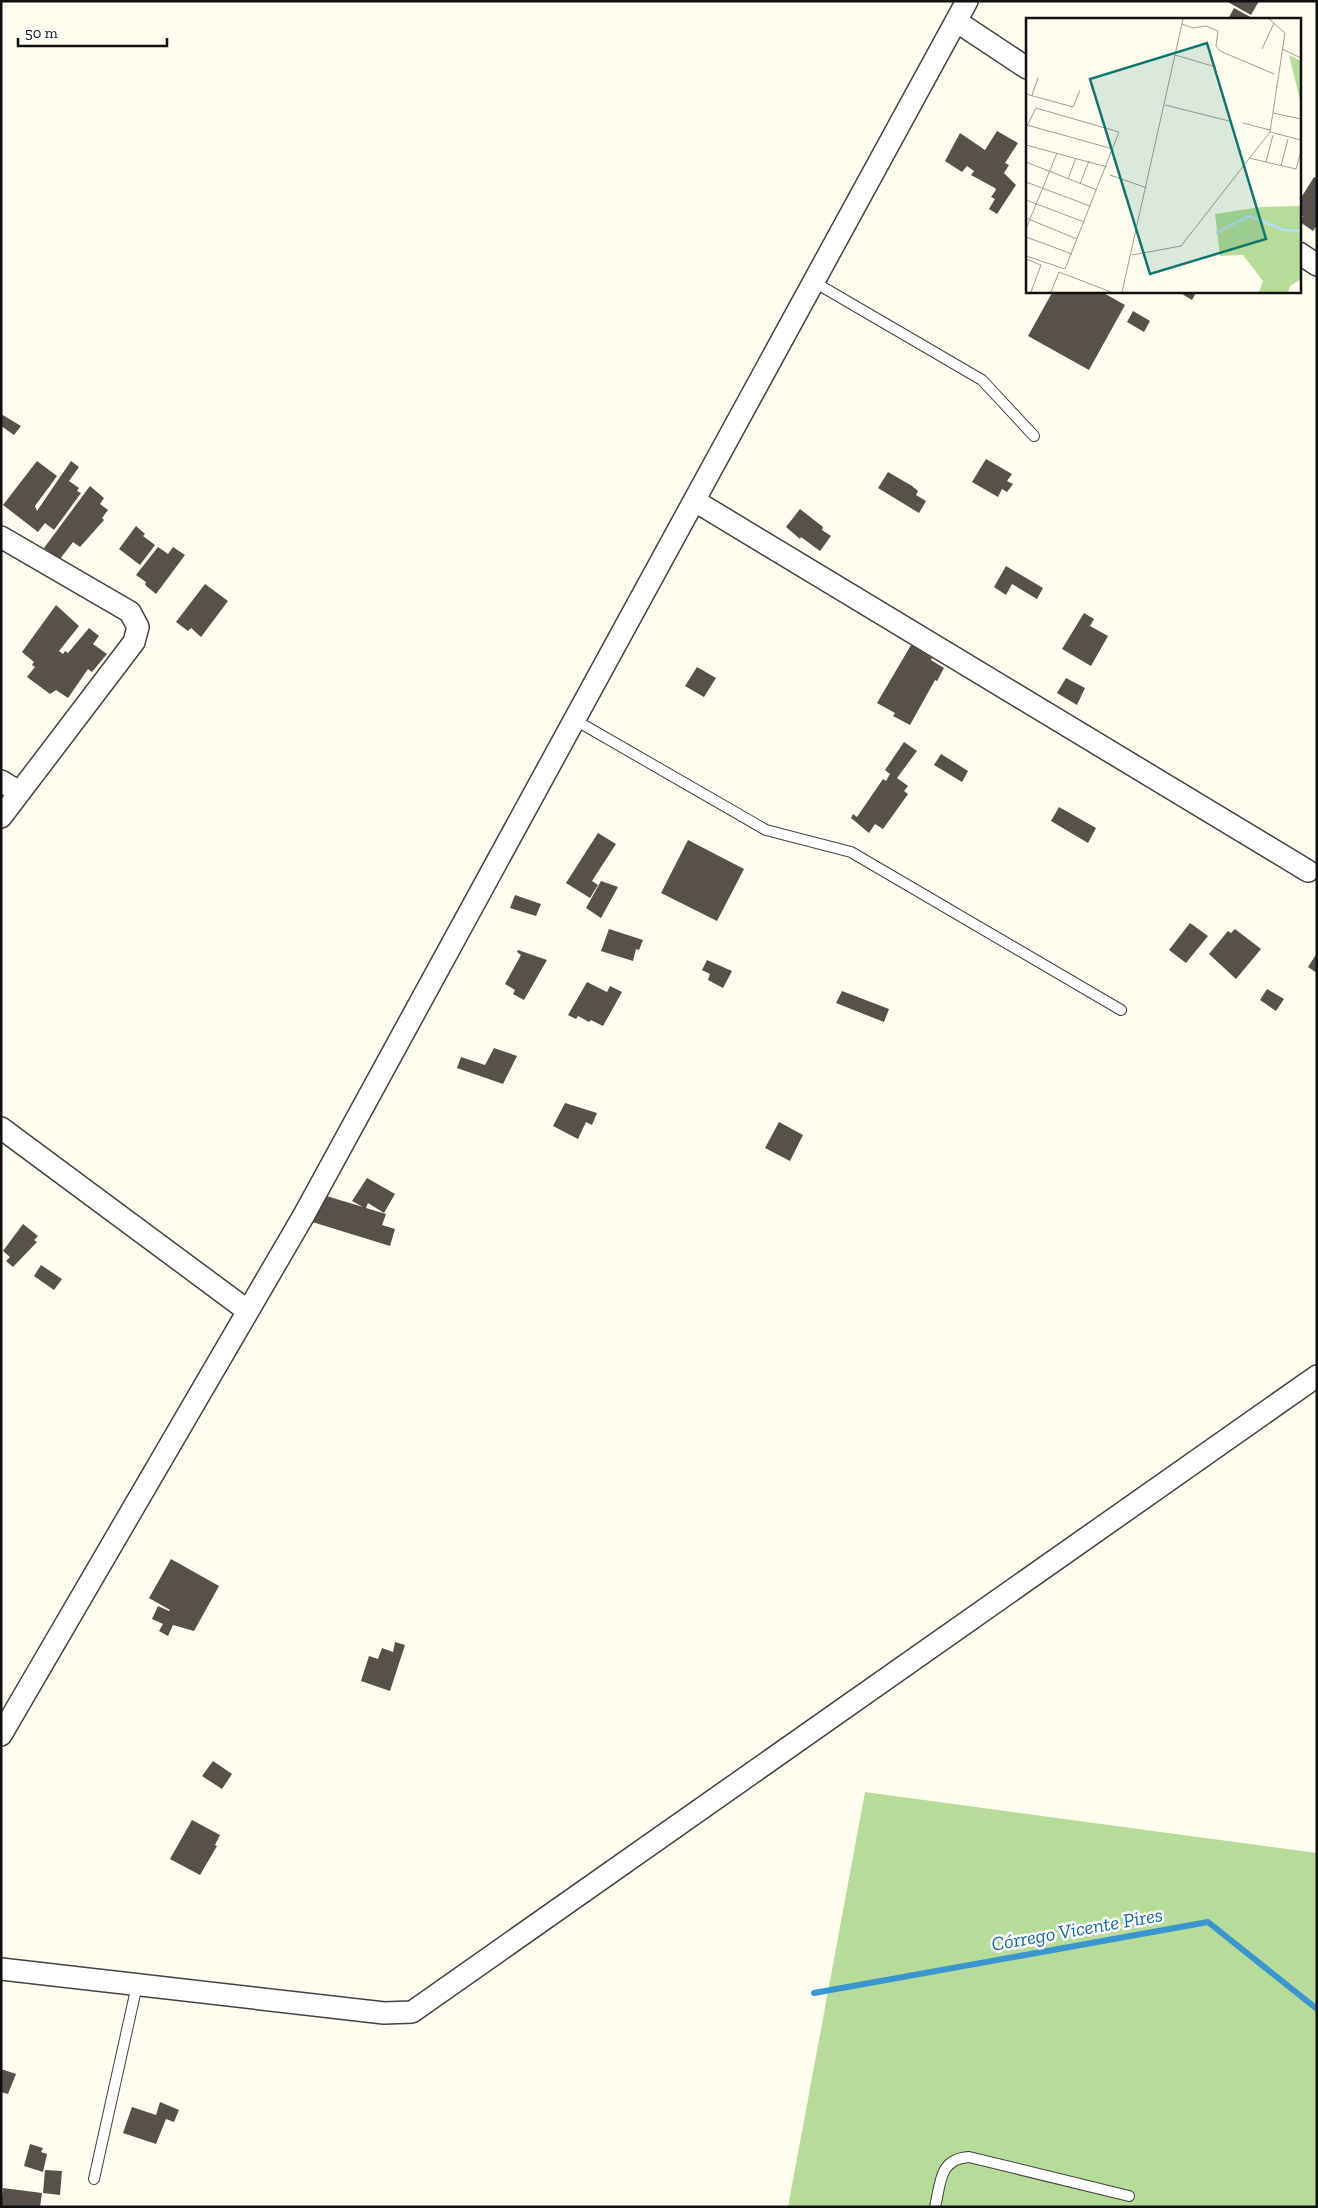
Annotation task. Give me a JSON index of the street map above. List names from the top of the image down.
{
  "water": ["Córrego Vicente Pires"],
  "scale_bar": "50 m"
}
